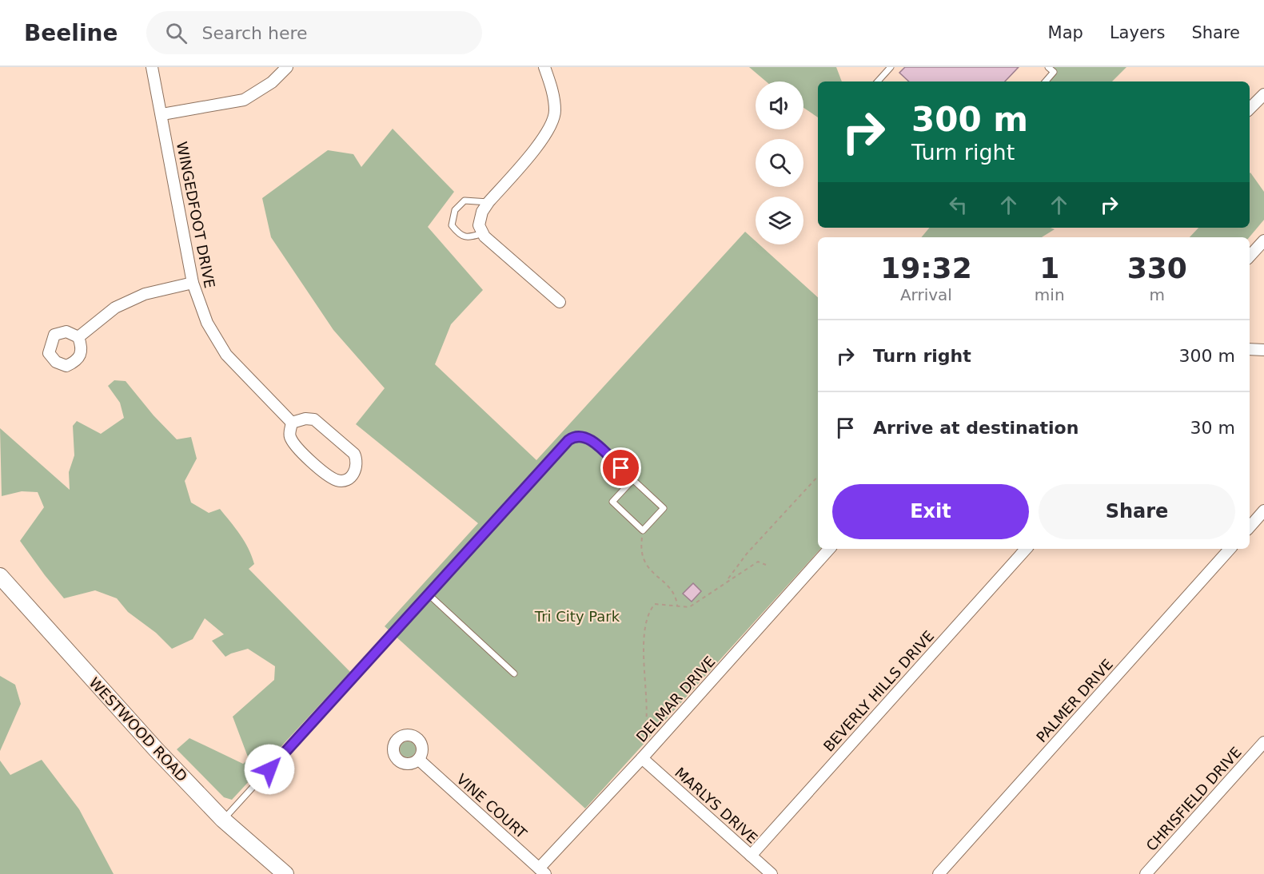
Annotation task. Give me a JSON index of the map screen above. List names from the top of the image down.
{
  "streets": {
    "street": [
      "WINGEDFOOT DRIVE",
      "BEVERLY HILLS DRIVE",
      "DELMAR DRIVE",
      "PALMER DRIVE",
      "WESTWOOD ROAD",
      "CHRISFIELD DRIVE",
      "MARLYS DRIVE",
      "VINE COURT"
    ]
  },
  "crossings": [
    ["BEVERLY HILLS DRIVE", "MARLYS DRIVE"],
    ["DELMAR DRIVE", "MARLYS DRIVE"],
    ["DELMAR DRIVE", "VINE COURT"]
  ],
  "parks": ["Tri City Park"],
  "page": {
    "header": "Beeline",
    "search": "Search here",
    "nav": ["Map", "Layers", "Share"],
    "turn": ["300 m", "Turn right"],
    "eta": [
      "19:32",
      "Arrival",
      "1",
      "min",
      "330",
      "m"
    ],
    "list": [
      {
        "name": "Turn right",
        "value": "300 m"
      },
      {
        "name": "Arrive at destination",
        "value": "30 m"
      }
    ],
    "buttons": ["Exit", "Share"]
  }
}
